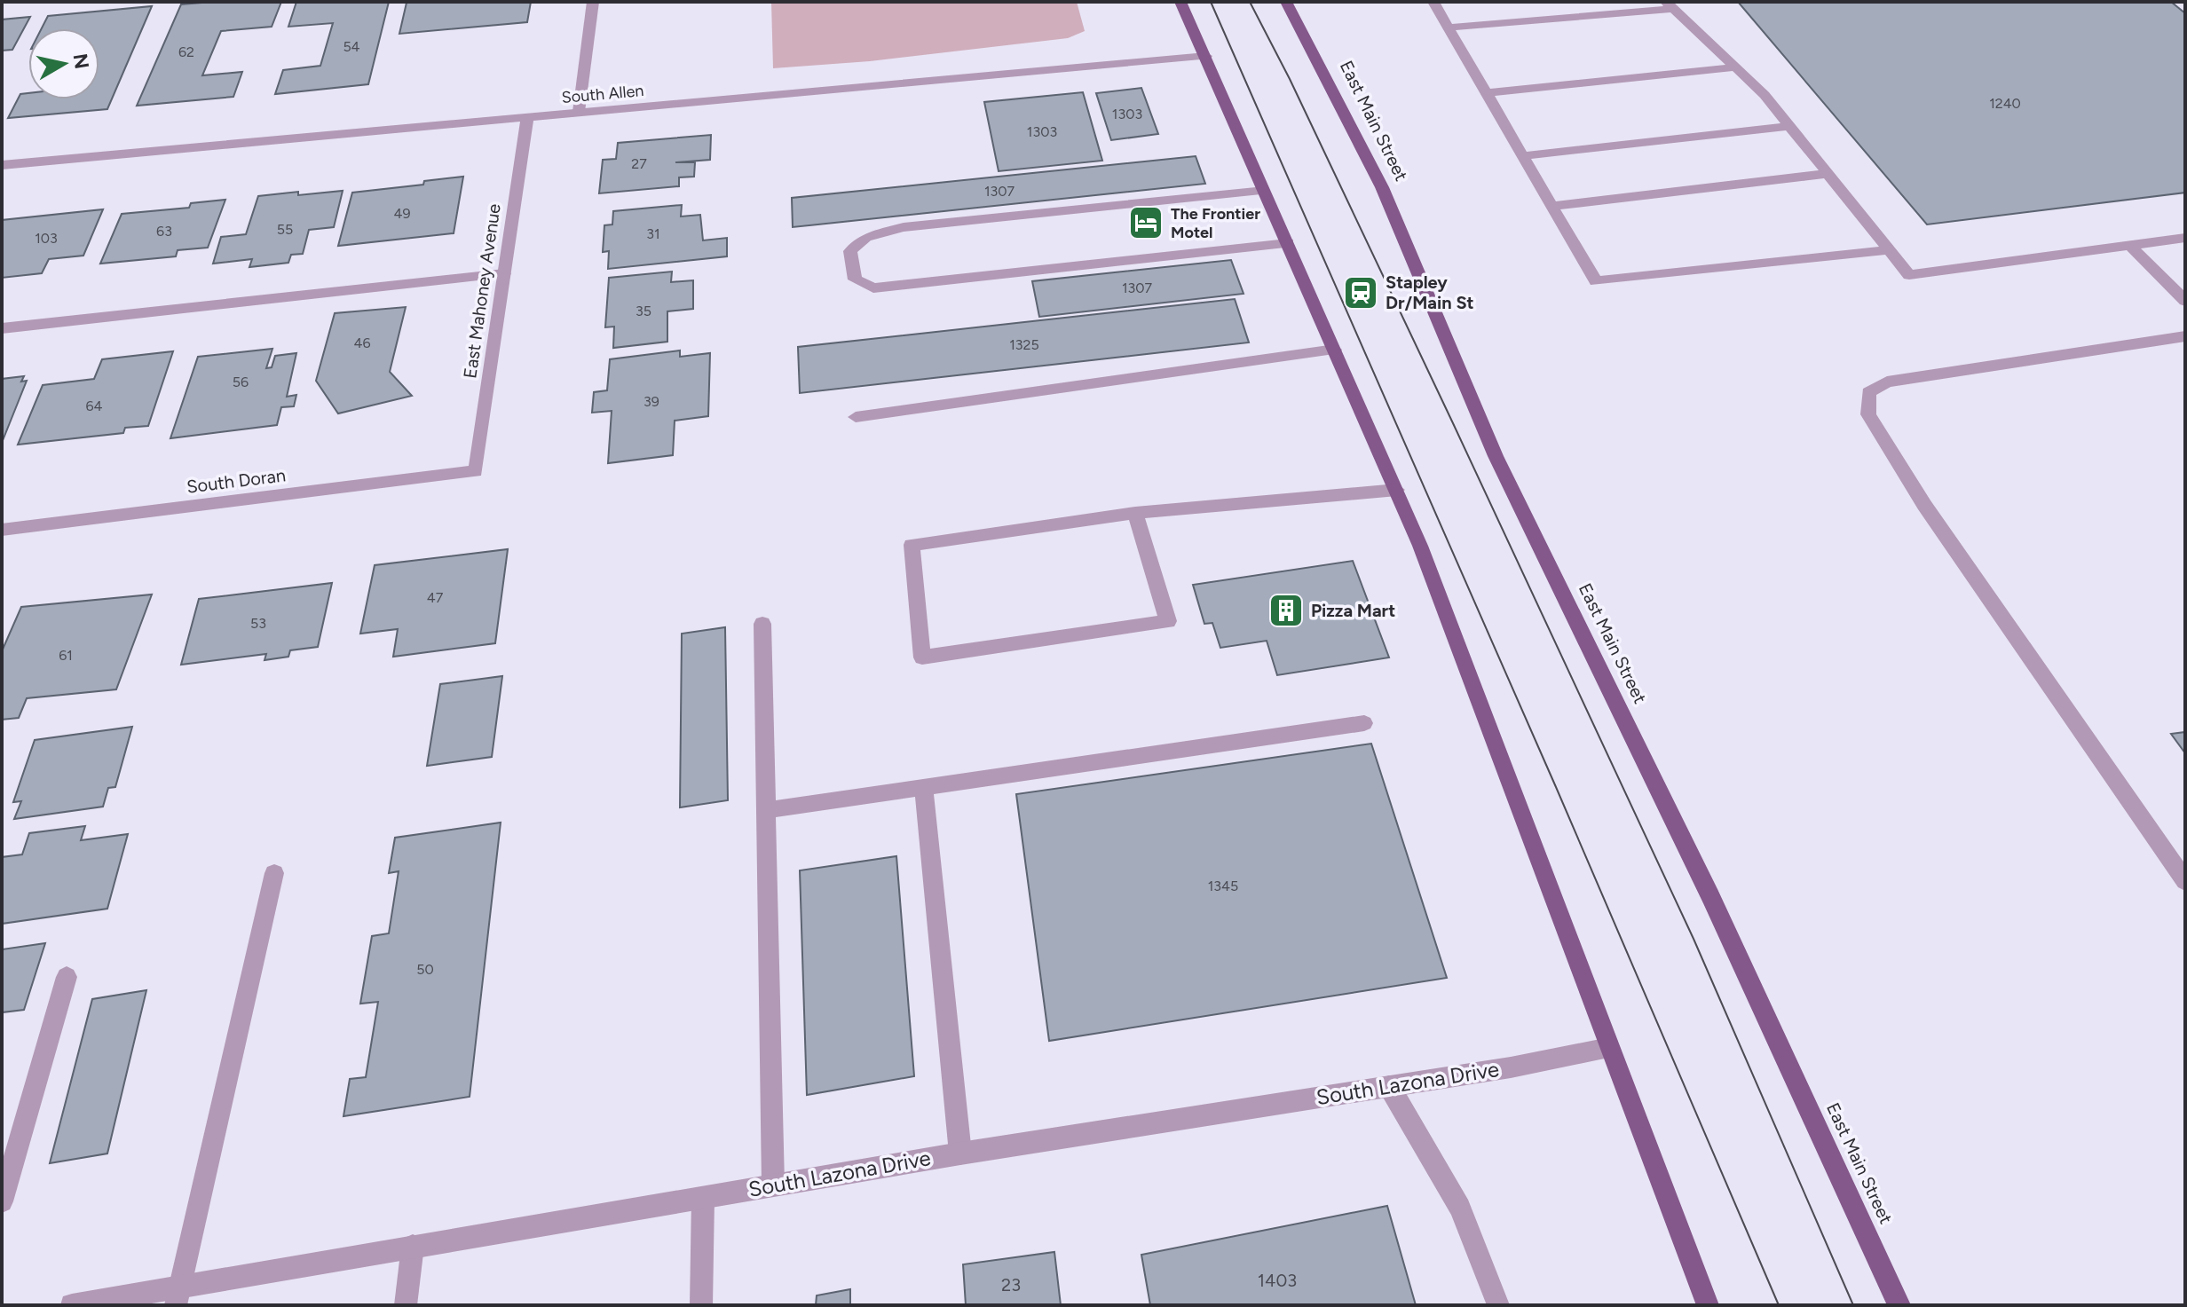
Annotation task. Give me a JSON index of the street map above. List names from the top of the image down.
{
  "streets": {
    "main road": ["East Main Street"],
    "street": [
      "South Allen",
      "East Mahoney Avenue",
      "South Doran",
      "South Lazona Drive"
    ]
  },
  "crossings": [
    ["South Allen", "East Mahoney Avenue"],
    ["East Mahoney Avenue", "South Doran"]
  ],
  "places": {
    "hotel": ["The Frontier Motel"],
    "station": ["Stapley Dr/Main St"],
    "building": ["Pizza Mart"]
  },
  "house_numbers": [
    "54",
    "62",
    "1240",
    "1303",
    "1303",
    "27",
    "1307",
    "49",
    "55",
    "63",
    "31",
    "103",
    "1307",
    "35",
    "46",
    "1325",
    "56",
    "39",
    "64",
    "47",
    "53",
    "61",
    "1345",
    "50",
    "1403",
    "23"
  ],
  "north": "right"
}
